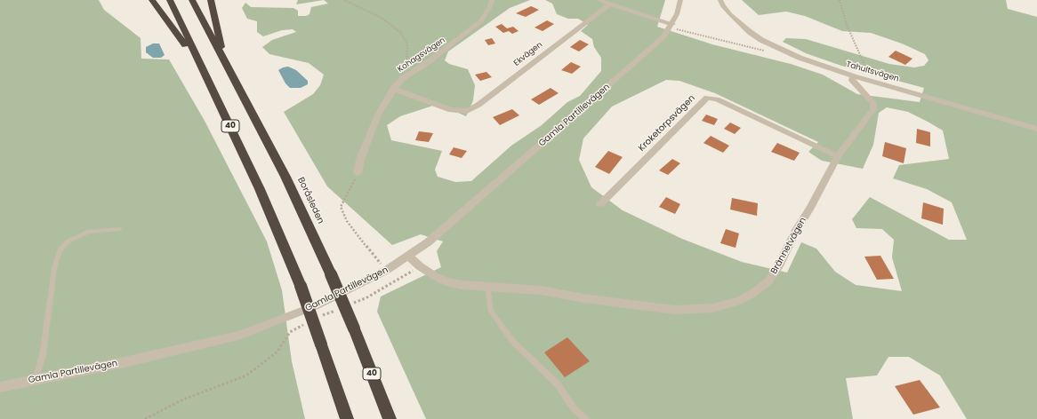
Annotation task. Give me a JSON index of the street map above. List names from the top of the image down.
{
  "streets": {
    "highway": ["40", "Boråsleden"],
    "street": [
      "Ekvägen",
      "Kohagsvägen",
      "Tahultsvägen",
      "Gamla Partillevägen",
      "Kroketorpsvägen",
      "Brännetvägen"
    ]
  },
  "crossings": [
    ["Ekvägen", "Kohagsvägen"],
    ["Tahultsvägen", "Brännetvägen"],
    ["Gamla Partillevägen", "Brännetvägen"],
    ["Kroketorpsvägen", "Brännetvägen"]
  ]
}
